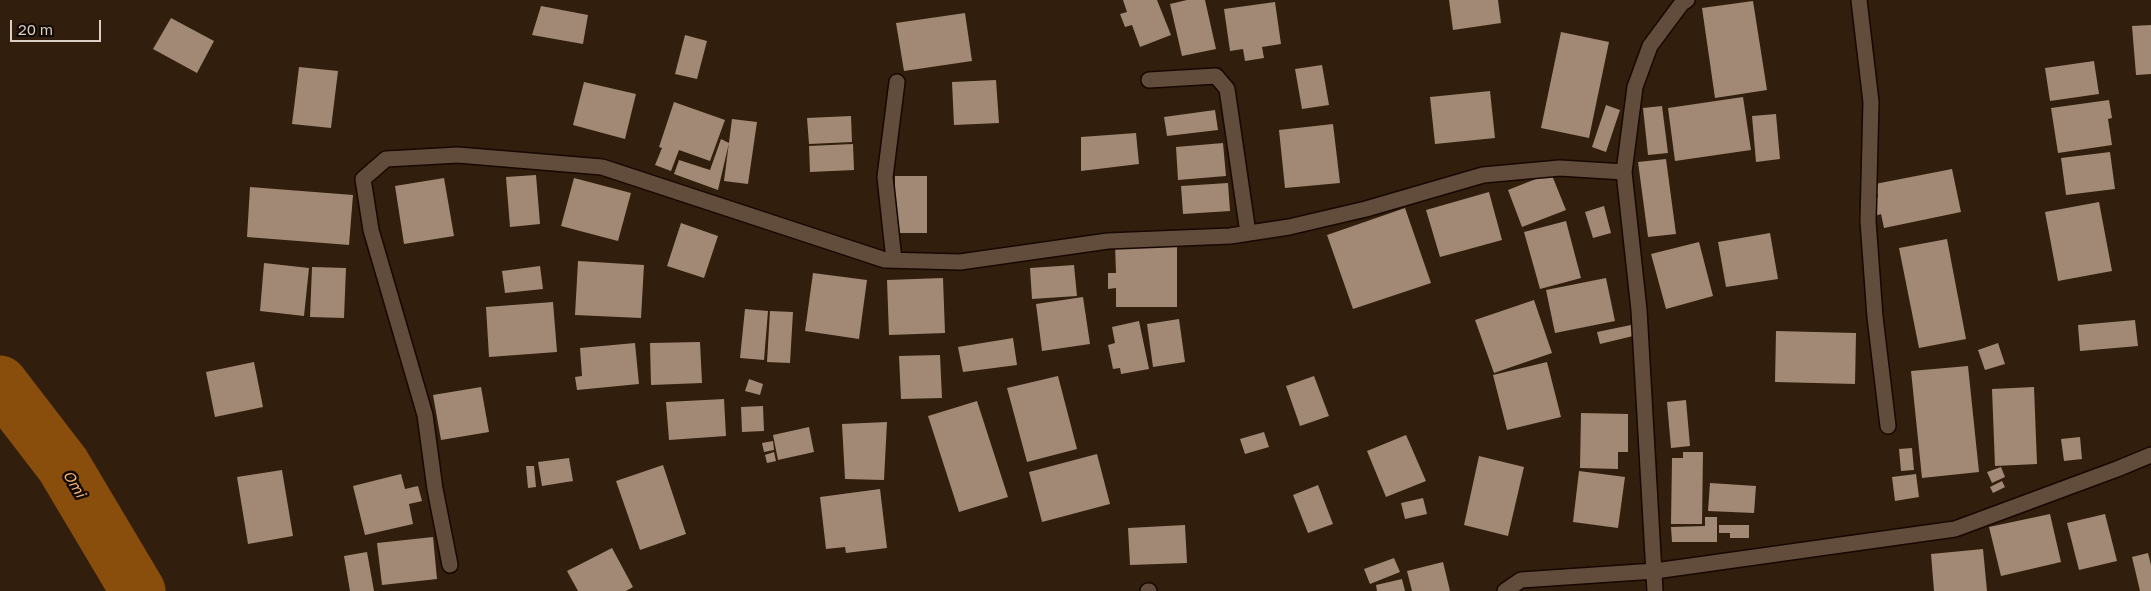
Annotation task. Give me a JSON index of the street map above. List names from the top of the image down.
{
  "water": ["Omi"],
  "scale_bar": "20 m"
}
